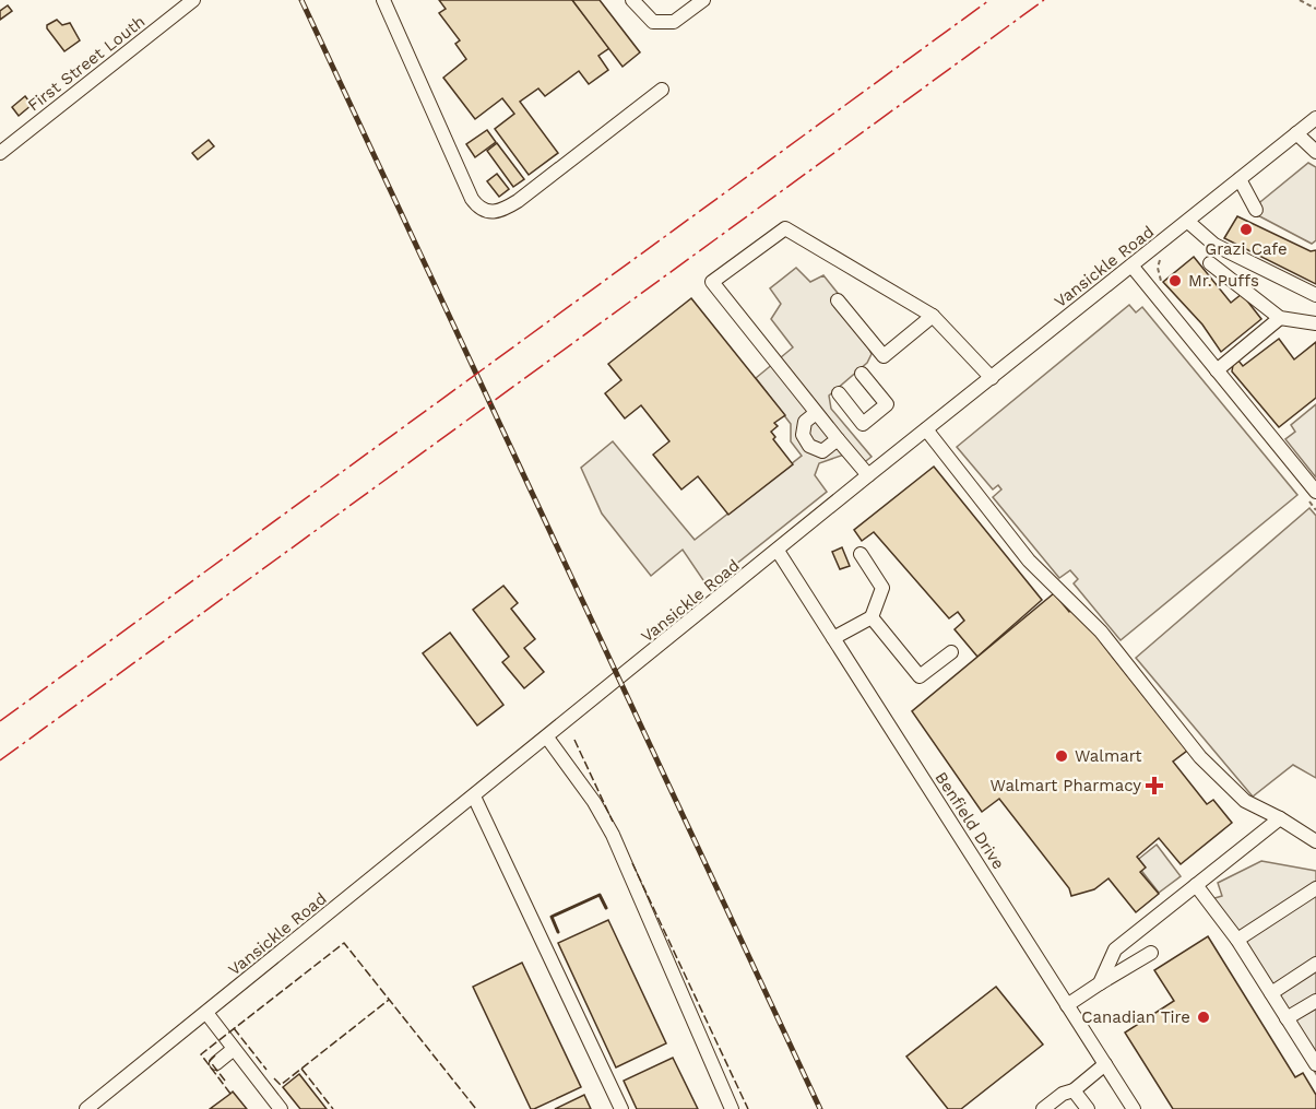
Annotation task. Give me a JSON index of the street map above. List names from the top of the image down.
{
  "streets": {
    "street": ["First Street Louth", "Vansickle Road", "Benfield Drive"]
  },
  "crossings": [
    ["Vansickle Road", "Benfield Drive"]
  ],
  "places": {
    "other": [
      "Grazi Cafe",
      "Mr. Puffs",
      "Walmart",
      "Canadian Tire"
    ],
    "health": ["Walmart Pharmacy"]
  }
}
